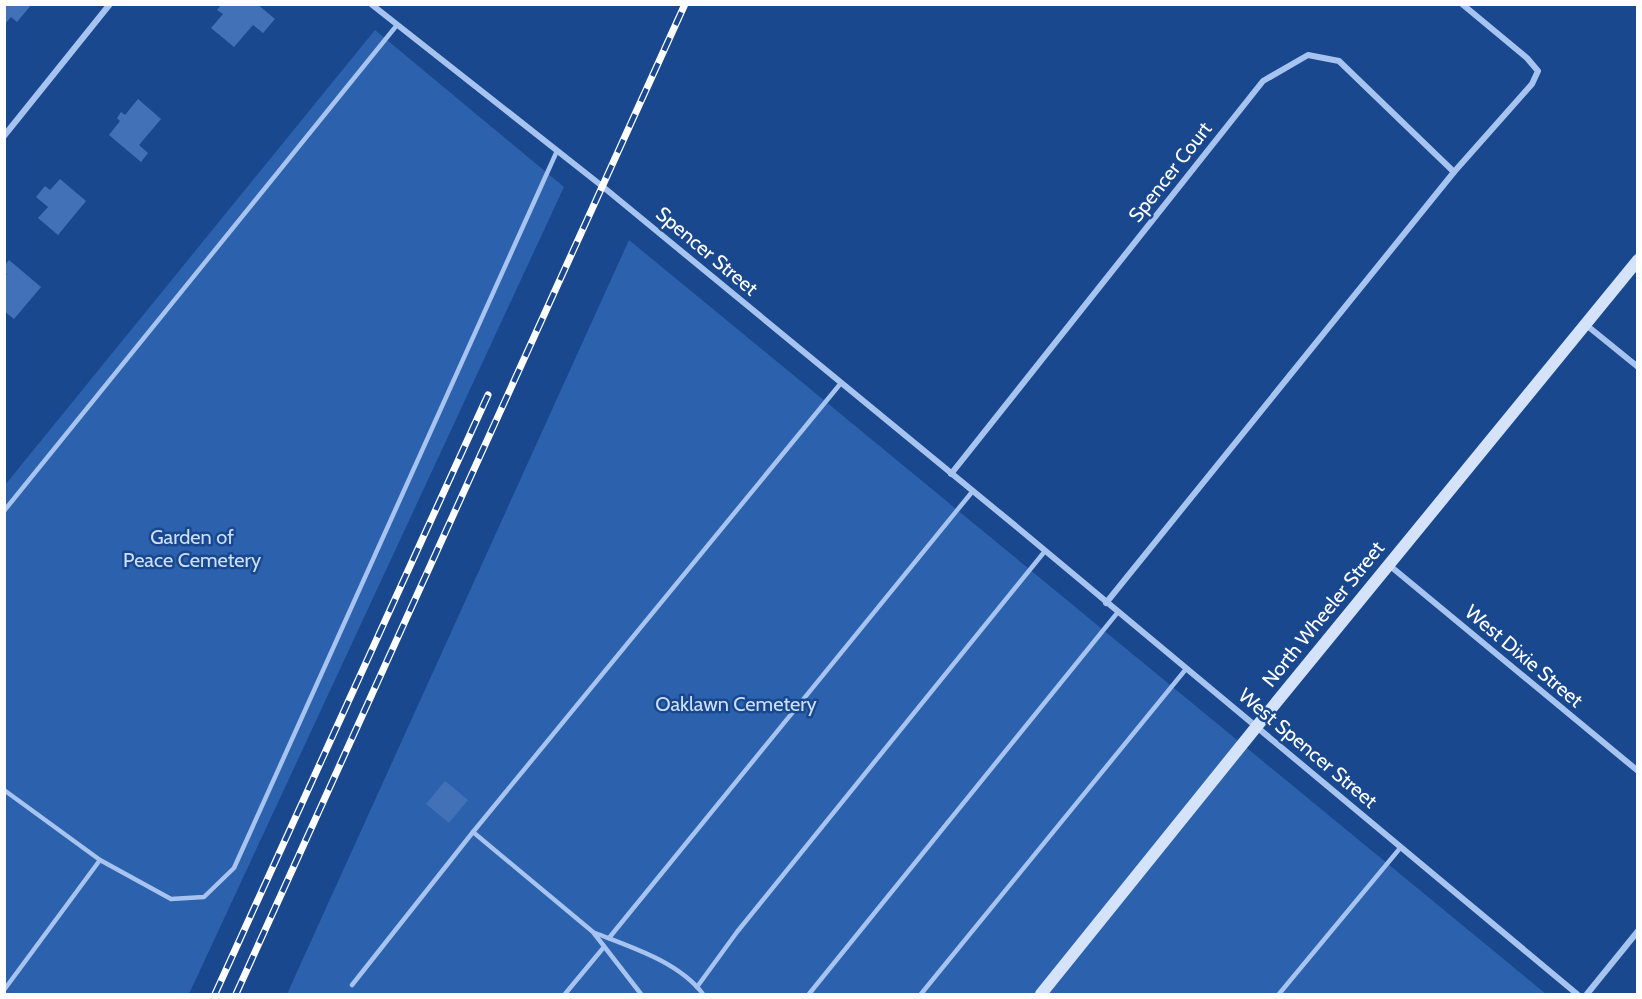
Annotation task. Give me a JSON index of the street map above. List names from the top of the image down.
{
  "streets": {
    "main road": ["North Wheeler Street"],
    "street": [
      "Spencer Court",
      "Spencer Street",
      "West Dixie Street",
      "West Spencer Street"
    ]
  },
  "crossings": [
    ["Spencer Court", "Spencer Street"],
    ["Spencer Street", "West Spencer Street"],
    ["North Wheeler Street", "West Dixie Street"],
    ["North Wheeler Street", "West Spencer Street"]
  ],
  "parks": ["Garden of Peace Cemetery", "Oaklawn Cemetery"]
}
